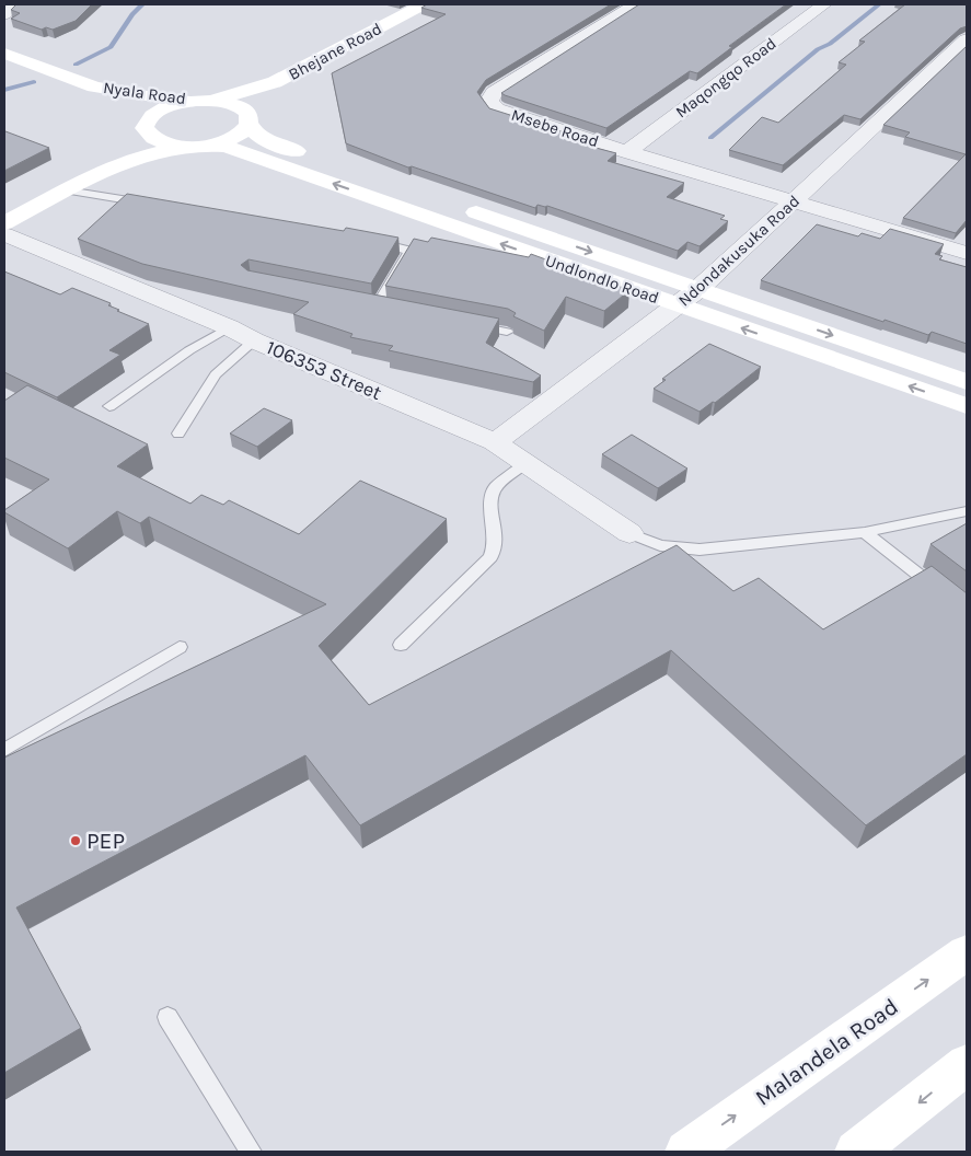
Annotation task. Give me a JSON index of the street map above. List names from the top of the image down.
{
  "streets": {
    "main road": [
      "Bhejane Road",
      "Nyala Road",
      "Undlondlo Road",
      "Malandela Road"
    ],
    "street": [
      "Maqongqo Road",
      "Msebe Road",
      "Ndondakusuka Road",
      "106353 Street"
    ]
  },
  "crossings": [
    ["Bhejane Road", "Nyala Road"],
    ["Bhejane Road", "Undlondlo Road"],
    ["Maqongqo Road", "Msebe Road"],
    ["Nyala Road", "Undlondlo Road"],
    ["Msebe Road", "Ndondakusuka Road"],
    ["Ndondakusuka Road", "Undlondlo Road"],
    ["Ndondakusuka Road", "106353 Street"]
  ],
  "places": ["PEP"]
}
